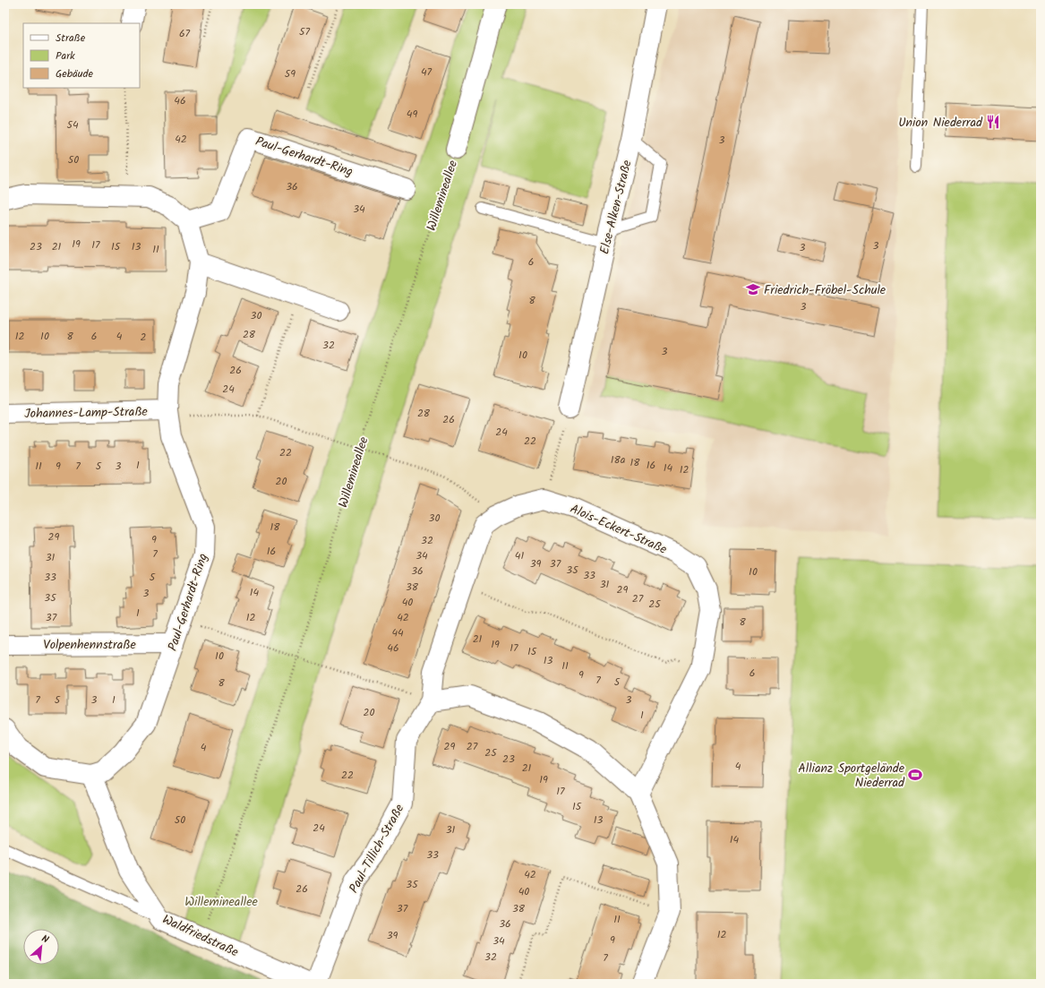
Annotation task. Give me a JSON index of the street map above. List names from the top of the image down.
{
  "streets": {
    "street": [
      "Paul-Gerhardt-Ring",
      "Willemineallee",
      "Else-Alken-Straße",
      "Johannes-Lamp-Straße",
      "Alois-Eckert-Straße",
      "Volpenhennstraße",
      "Paul-Tillich-Straße",
      "Waldfriedstraße"
    ]
  },
  "crossings": [
    ["Paul-Gerhardt-Ring", "Johannes-Lamp-Straße"],
    ["Paul-Gerhardt-Ring", "Volpenhennstraße"],
    ["Paul-Gerhardt-Ring", "Waldfriedstraße"],
    ["Willemineallee", "Waldfriedstraße"]
  ],
  "parks": ["Willemineallee"],
  "places": {
    "restaurant": ["Union Niederrad"],
    "school or university": ["Friedrich-Fröbel-Schule"],
    "sports": ["Allianz Sportgelände Niederrad"]
  },
  "house_numbers": [
    "57",
    "67",
    "47",
    "59",
    "46",
    "49",
    "54",
    "42",
    "3",
    "50",
    "36",
    "34",
    "19",
    "17",
    "3",
    "23",
    "21",
    "15",
    "13",
    "3",
    "11",
    "6",
    "8",
    "3",
    "30",
    "28",
    "12",
    "10",
    "8",
    "6",
    "4",
    "2",
    "32",
    "3",
    "10",
    "26",
    "24",
    "28",
    "26",
    "24",
    "22",
    "22",
    "18a",
    "18",
    "1",
    "16",
    "11",
    "9",
    "7",
    "5",
    "3",
    "14",
    "12",
    "20",
    "30",
    "18",
    "29",
    "9",
    "32",
    "16",
    "7",
    "34",
    "41",
    "31",
    "39",
    "37",
    "35",
    "36",
    "10",
    "33",
    "33",
    "5",
    "31",
    "38",
    "29",
    "14",
    "3",
    "35",
    "27",
    "40",
    "25",
    "1",
    "37",
    "12",
    "42",
    "8",
    "44",
    "21",
    "19",
    "46",
    "17",
    "15",
    "10",
    "13",
    "11",
    "6",
    "9",
    "7",
    "5",
    "8",
    "7",
    "5",
    "3",
    "1",
    "3",
    "20",
    "1",
    "29",
    "27",
    "4",
    "25",
    "23",
    "4",
    "21",
    "22",
    "19",
    "17",
    "15",
    "50",
    "13",
    "24",
    "31",
    "14",
    "33",
    "42",
    "35",
    "26",
    "40",
    "37",
    "38",
    "11",
    "36",
    "12",
    "39",
    "9",
    "34",
    "32",
    "7"
  ],
  "legend": ["Straße", "Park", "Gebäude"],
  "north": "top right"
}
